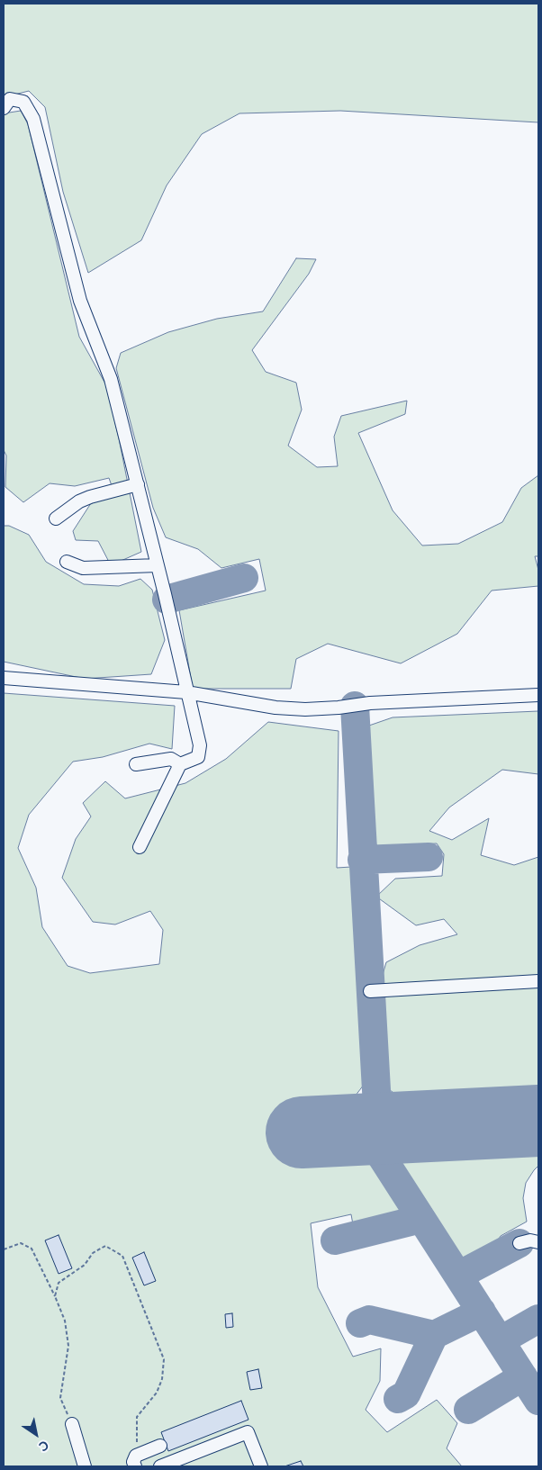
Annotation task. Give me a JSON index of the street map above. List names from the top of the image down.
{
  "north": "bottom right"
}
